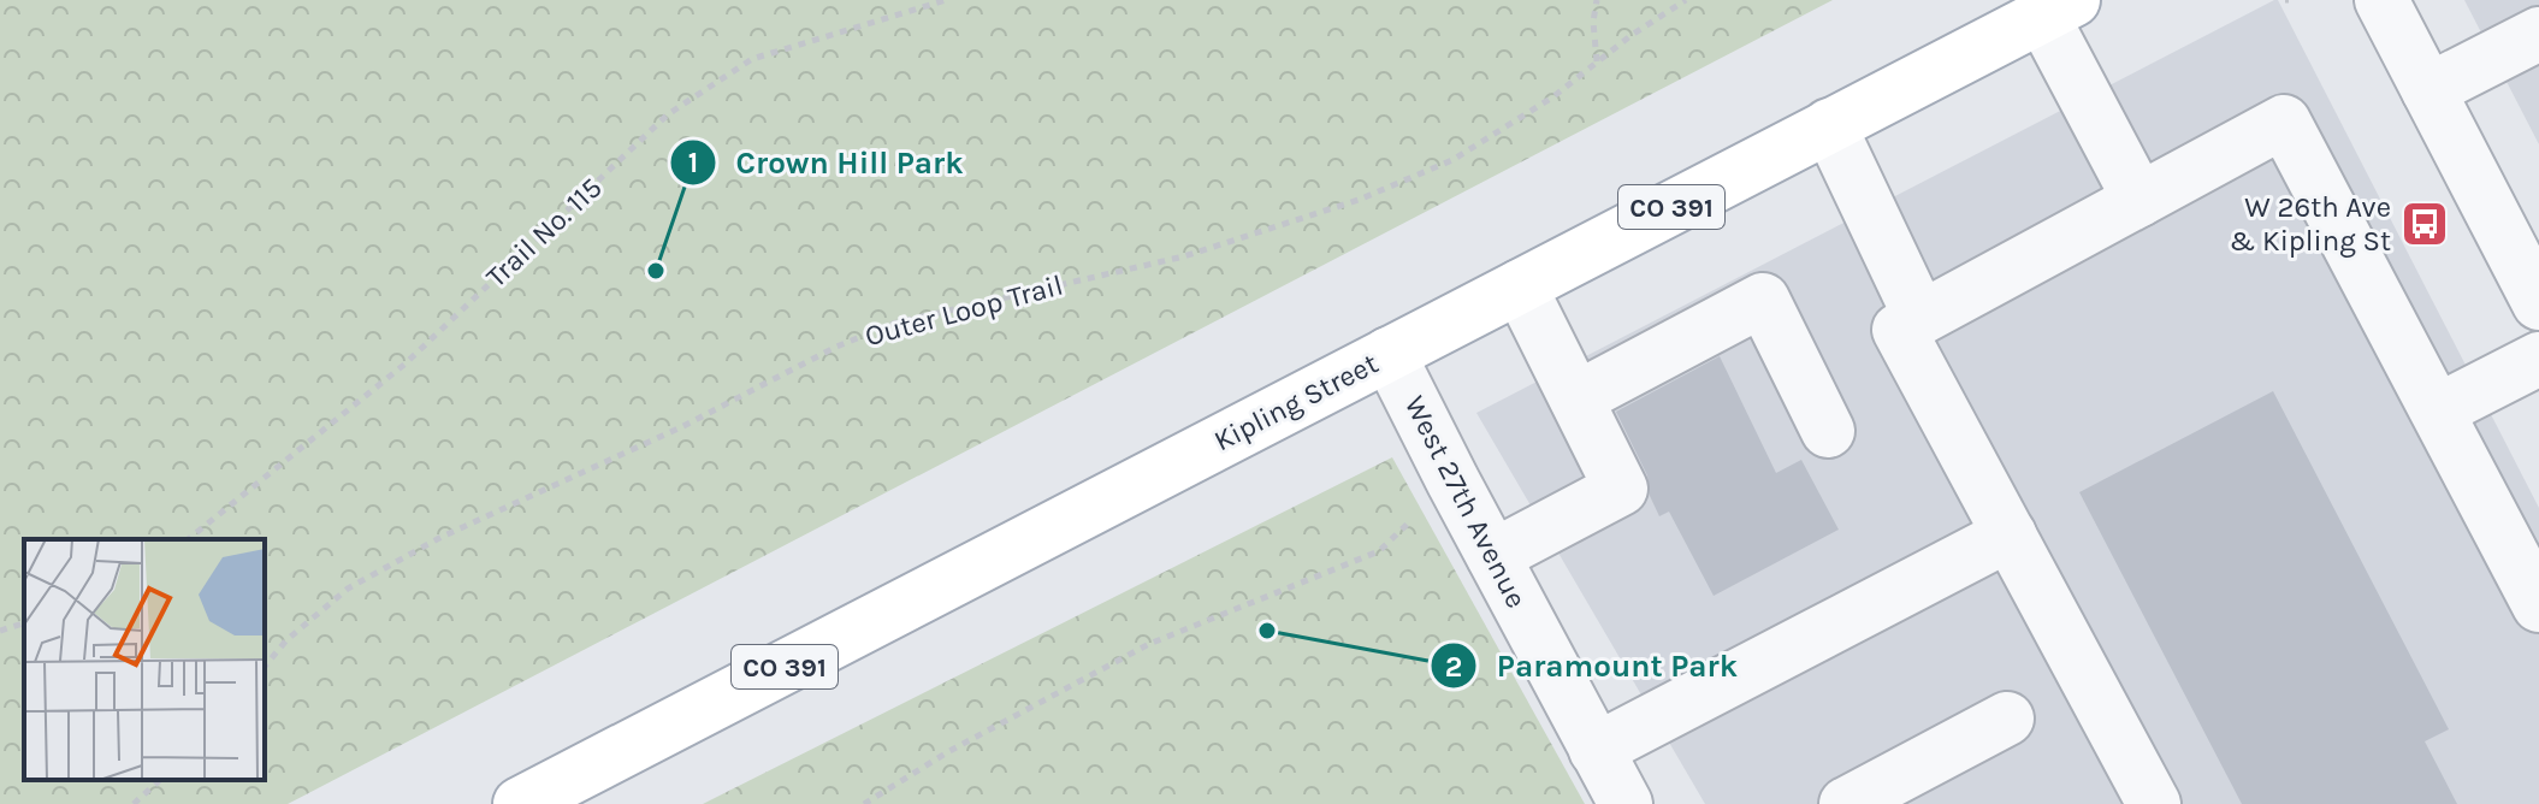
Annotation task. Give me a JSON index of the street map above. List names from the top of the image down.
{
  "streets": {
    "main road": ["CO 391", "Kipling Street"],
    "street": ["West 27th Avenue"],
    "path": ["Trail No. 115", "Outer Loop Trail"]
  },
  "crossings": [
    ["Kipling Street", "West 27th Avenue"]
  ],
  "places": {
    "bus stop": ["W 26th Ave & Kipling St"],
    "other": ["Crown Hill Park", "Paramount Park"]
  }
}
